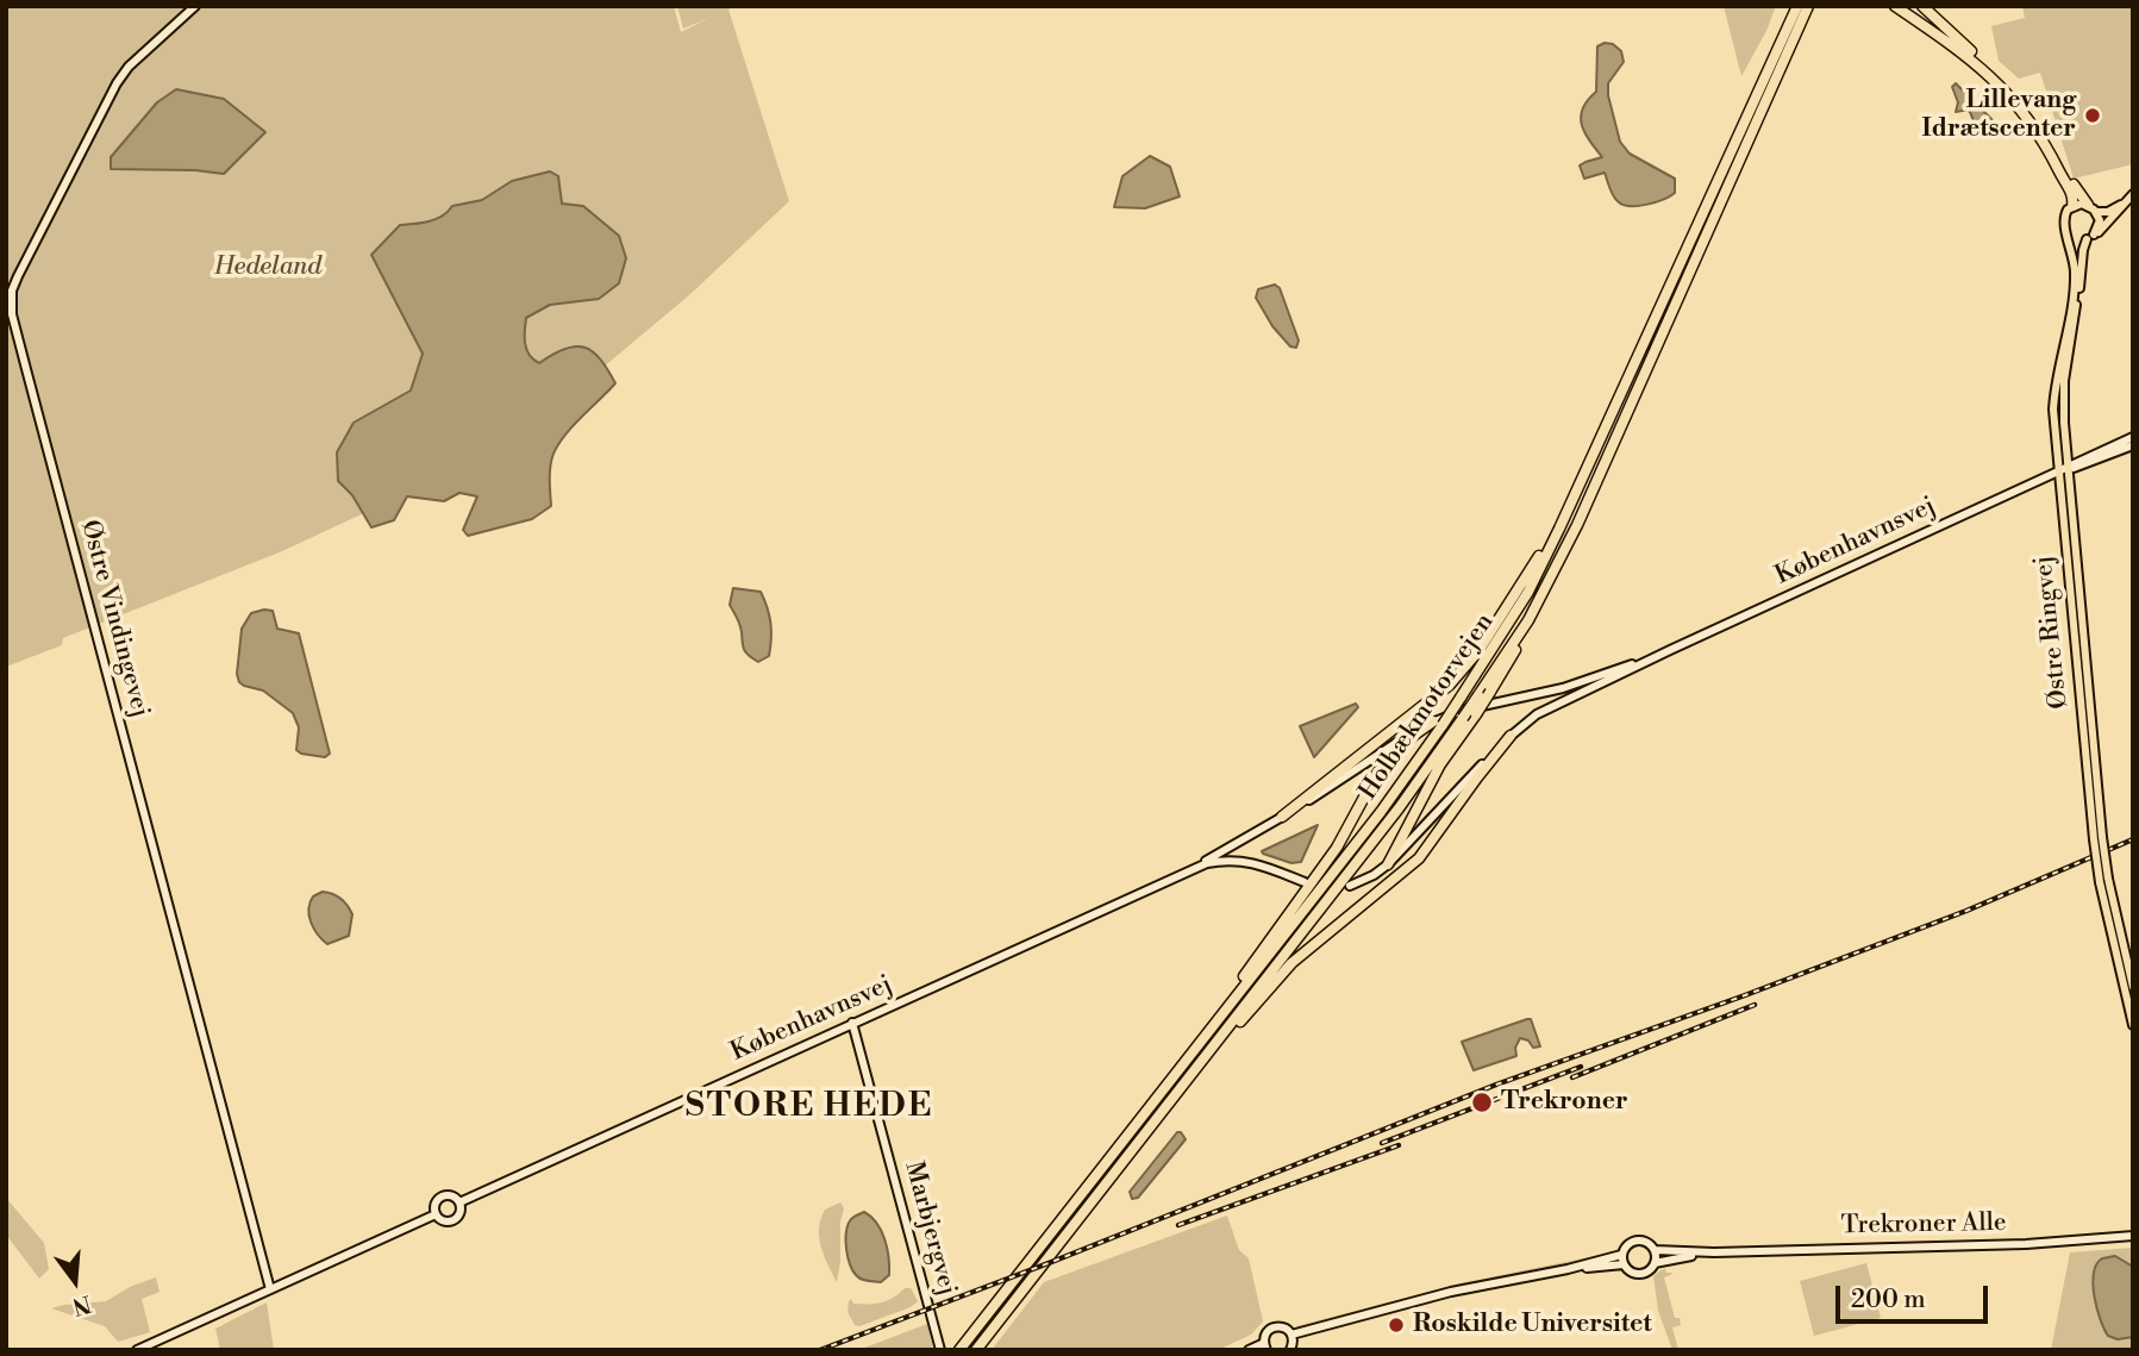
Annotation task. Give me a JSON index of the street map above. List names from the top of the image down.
{
  "streets": {
    "highway": ["Holbækmotorvejen"],
    "main road": ["Østre Ringvej"],
    "street": [
      "Københavnsvej",
      "Østre Vindingevej",
      "Trekroner Alle",
      "Marbjergvej"
    ]
  },
  "crossings": [
    ["Københavnsvej", "Østre Ringvej"],
    ["Københavnsvej", "Holbækmotorvejen"],
    ["Københavnsvej", "Marbjergvej"]
  ],
  "districts": ["STORE HEDE"],
  "parks": ["Hedeland"],
  "places": ["Lillevang Idrætscenter", "Trekroner", "Roskilde Universitet"],
  "scale_bar": "200 m",
  "north": "bottom"
}
